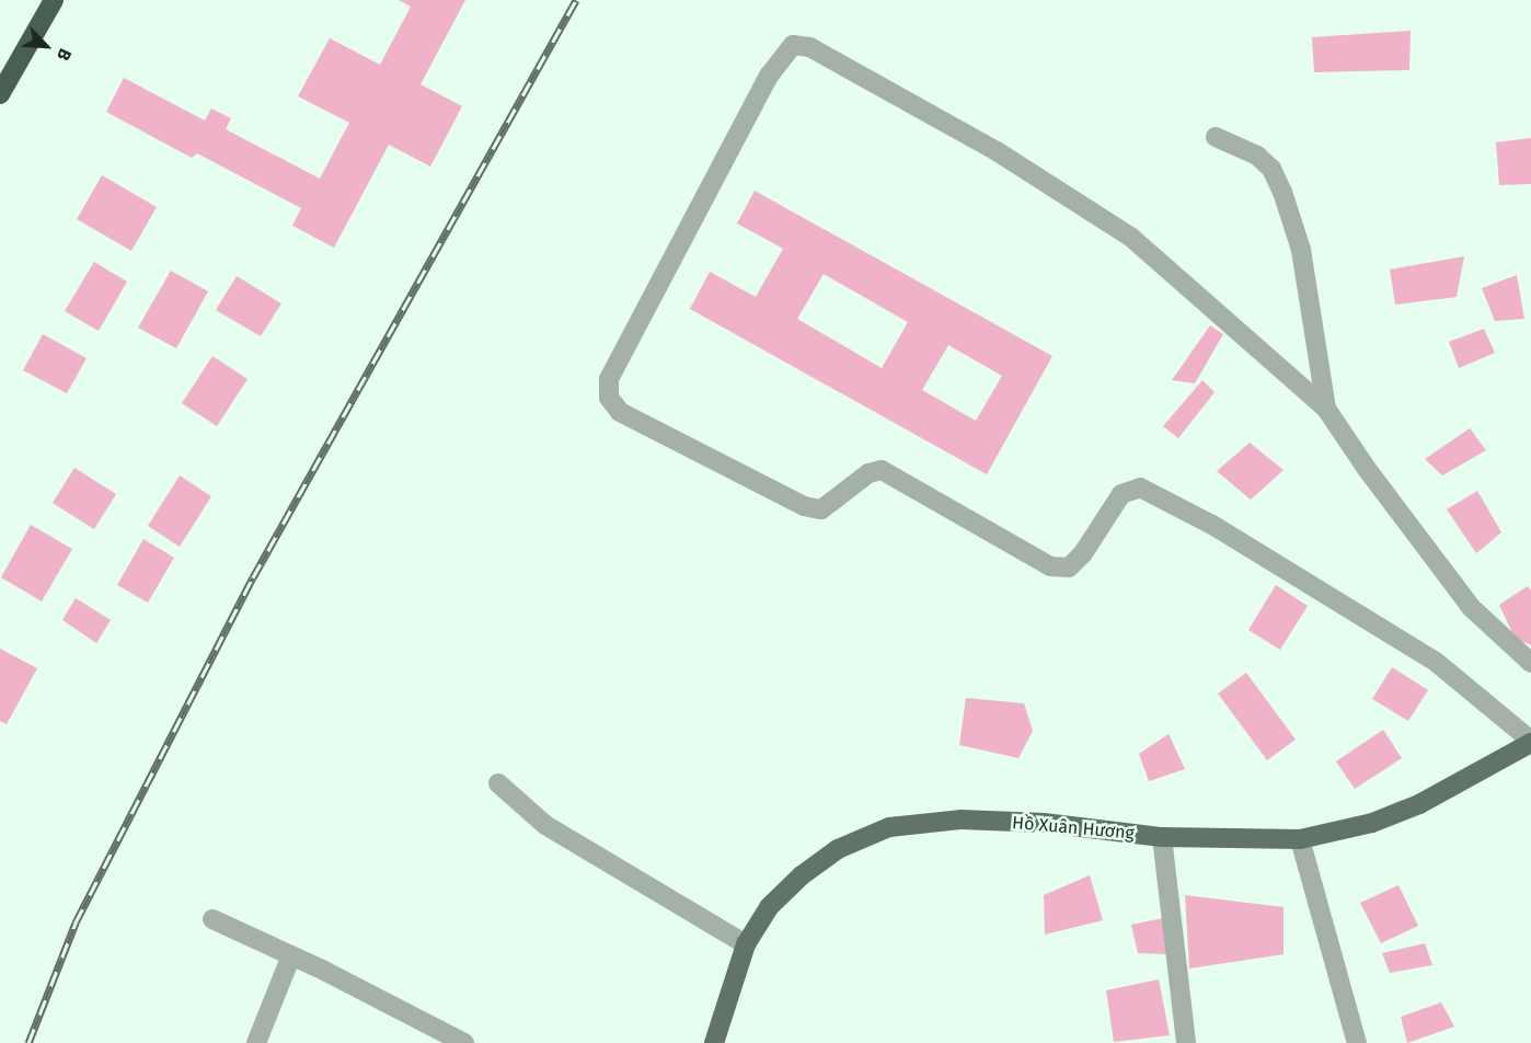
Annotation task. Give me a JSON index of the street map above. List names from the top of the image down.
{
  "streets": {
    "main road": ["Hồ Xuân Hương"]
  },
  "north": "bottom right"
}
